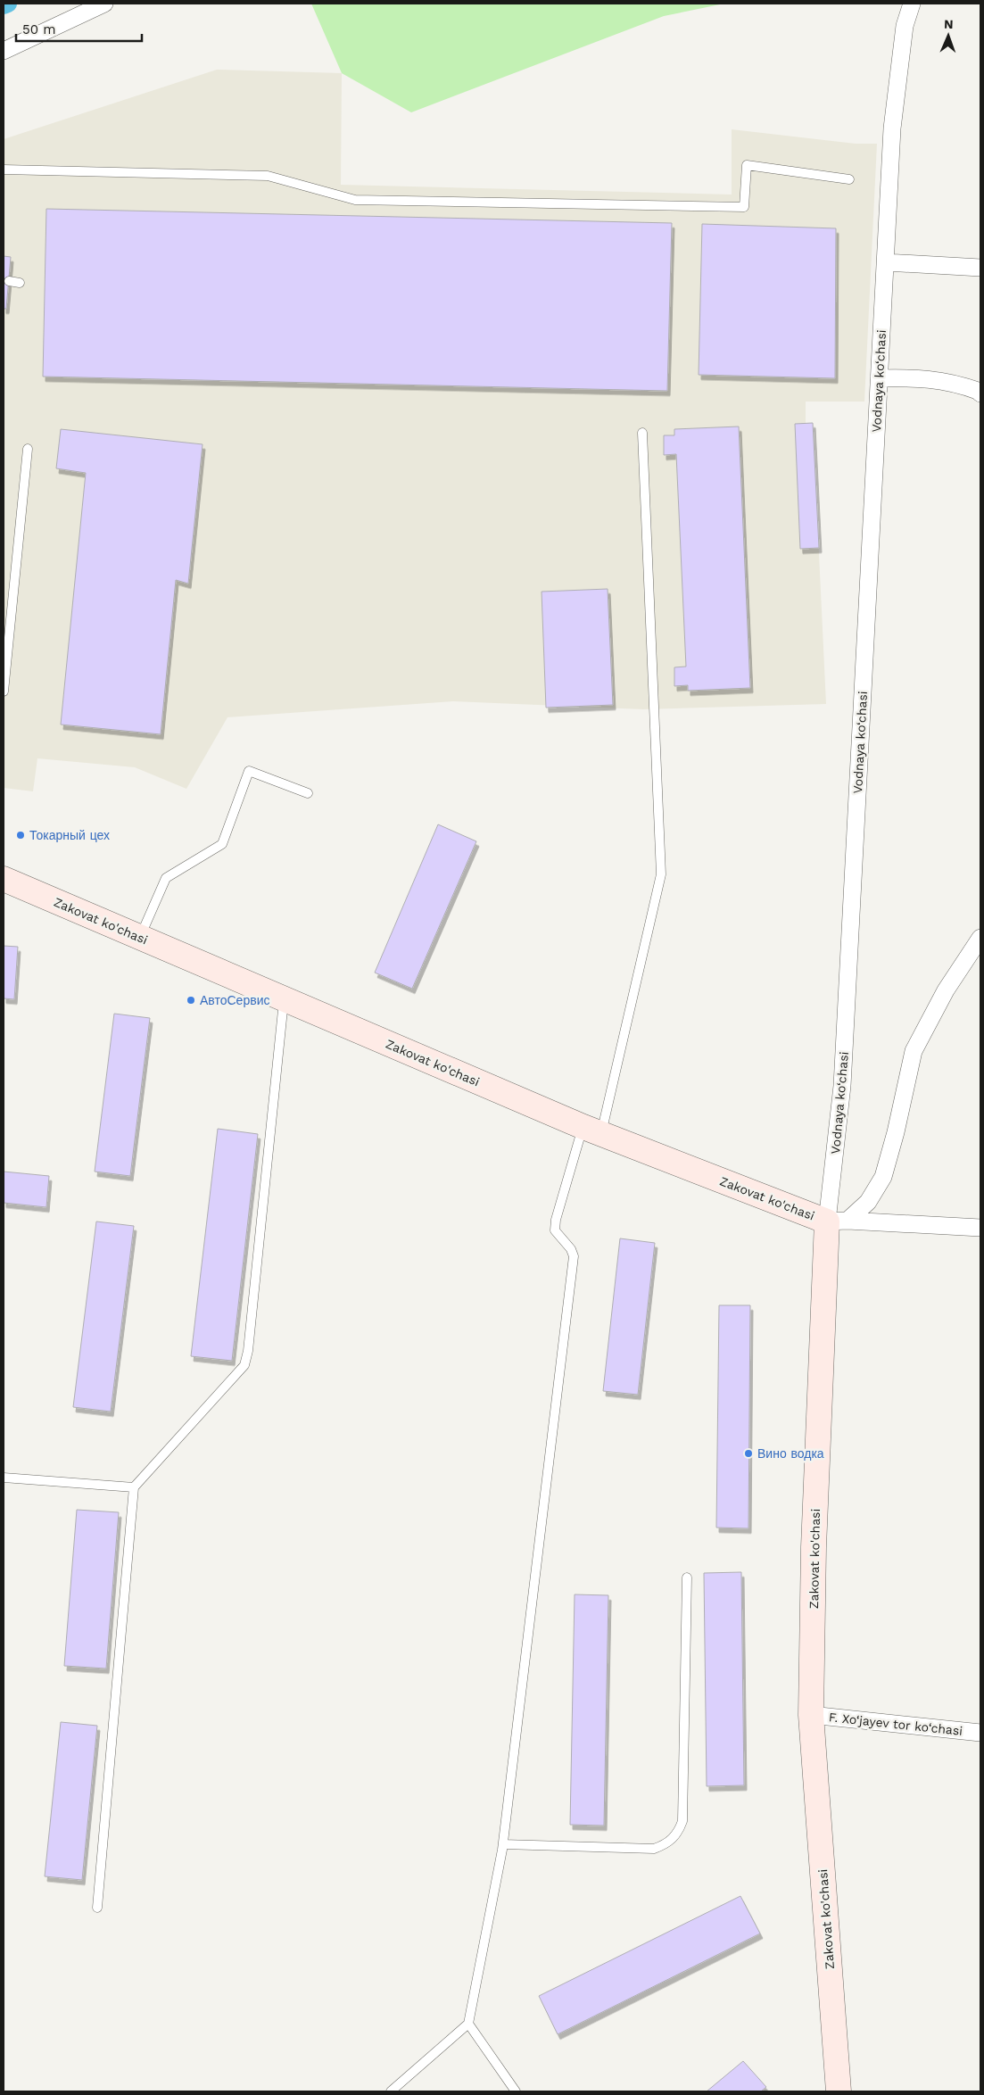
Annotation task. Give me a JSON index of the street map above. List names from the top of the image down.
{
  "streets": {
    "main road": ["Zakovat ko'chasi"],
    "street": ["Vodnaya ko‘chasi", "F. Xo‘jayev tor ko‘chasi"]
  },
  "crossings": [
    ["Vodnaya ko‘chasi", "Zakovat ko'chasi"],
    ["Zakovat ko'chasi", "F. Xo‘jayev tor ko‘chasi"]
  ],
  "places": ["Токарный цех", "АвтоСервис", "Вино водка"],
  "scale_bar": "50 m",
  "north": "top"
}
